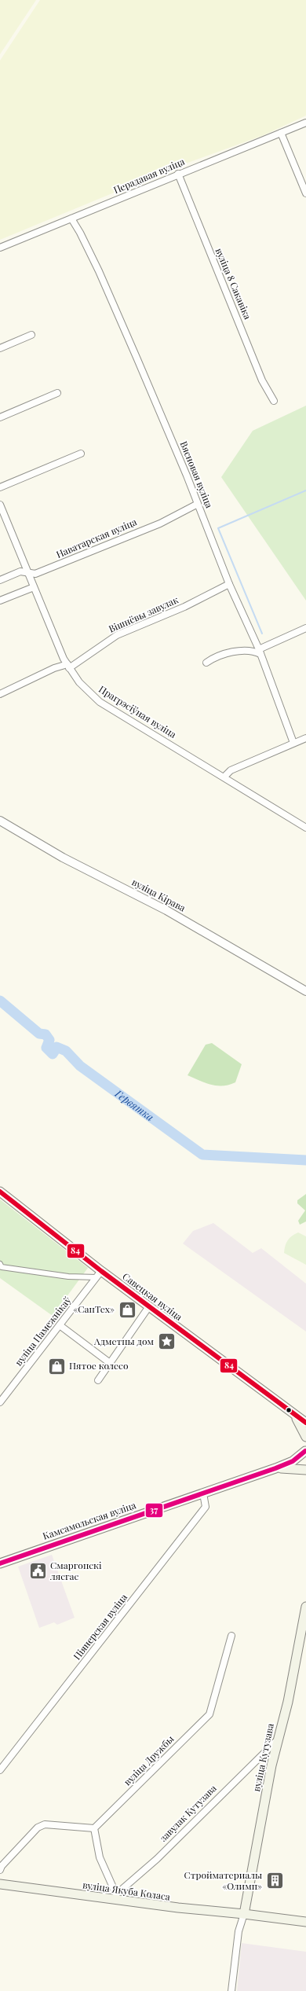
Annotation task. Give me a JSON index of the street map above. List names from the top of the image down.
{
  "streets": {
    "main road": [
      "Савецкая вуліца",
      "Камсамольская вуліца",
      "вуліца Кутузава",
      "вуліца Якуба Коласа"
    ],
    "street": [
      "Перадавая вуліца",
      "вуліца 8 Сакавіка",
      "Вясновая вуліца",
      "Наватарская вуліца",
      "Вішнёвы завулак",
      "Прагрэсіўная вуліца",
      "вуліца Кірава",
      "вуліца Памежнікаў",
      "Піянерская вуліца",
      "вуліца Дружбы",
      "завулак Кутузава"
    ]
  },
  "crossings": [
    ["Перадавая вуліца", "вуліца 8 Сакавіка"],
    ["Перадавая вуліца", "Вясновая вуліца"],
    ["Вясновая вуліца", "Наватарская вуліца"],
    ["Вясновая вуліца", "Вішнёвы завулак"],
    ["Наватарская вуліца", "Прагрэсіўная вуліца"],
    ["Вішнёвы завулак", "Прагрэсіўная вуліца"],
    ["Савецкая вуліца", "вуліца Памежнікаў"],
    ["Камсамольская вуліца", "Піянерская вуліца"],
    ["вуліца Кутузава", "завулак Кутузава"],
    ["вуліца Кутузава", "вуліца Якуба Коласа"],
    ["завулак Кутузава", "вуліца Якуба Коласа"]
  ],
  "water": ["Гервятка"],
  "places": {
    "shop": ["«СанТех»", "Пятое колесо"],
    "place": ["Адметны дом"],
    "public building": ["Смаргонскі лясгас"],
    "building": ["Стройматериалы «Олимп»"]
  },
  "lines": ["transit line 84", "transit line 37"]
}
